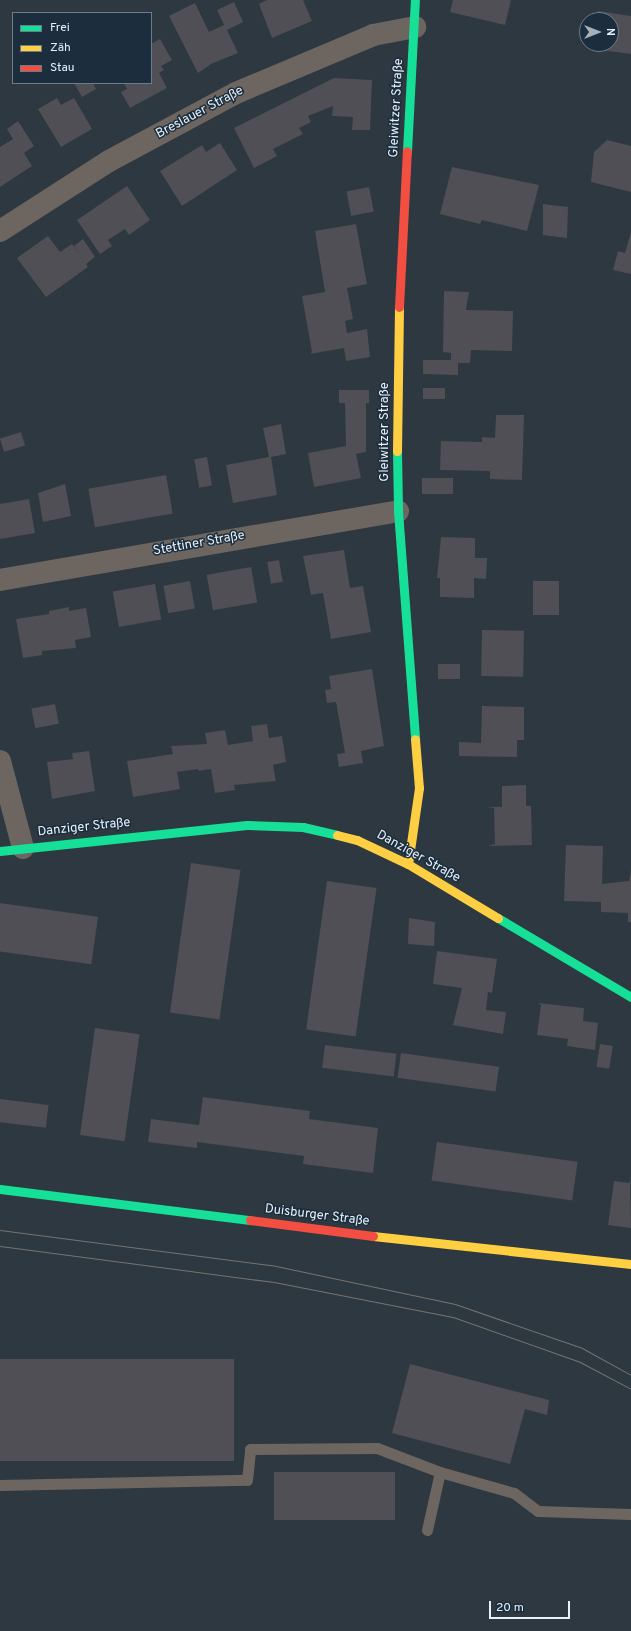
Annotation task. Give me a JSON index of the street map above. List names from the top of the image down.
{
  "streets": {
    "street": [
      "Gleiwitzer Straße",
      "Breslauer Straße",
      "Stettiner Straße",
      "Danziger Straße",
      "Duisburger Straße"
    ]
  },
  "crossings": [
    ["Gleiwitzer Straße", "Breslauer Straße"],
    ["Gleiwitzer Straße", "Stettiner Straße"],
    ["Gleiwitzer Straße", "Danziger Straße"]
  ],
  "legend": ["Frei", "Zäh", "Stau"],
  "scale_bar": "20 m",
  "north": "right"
}
